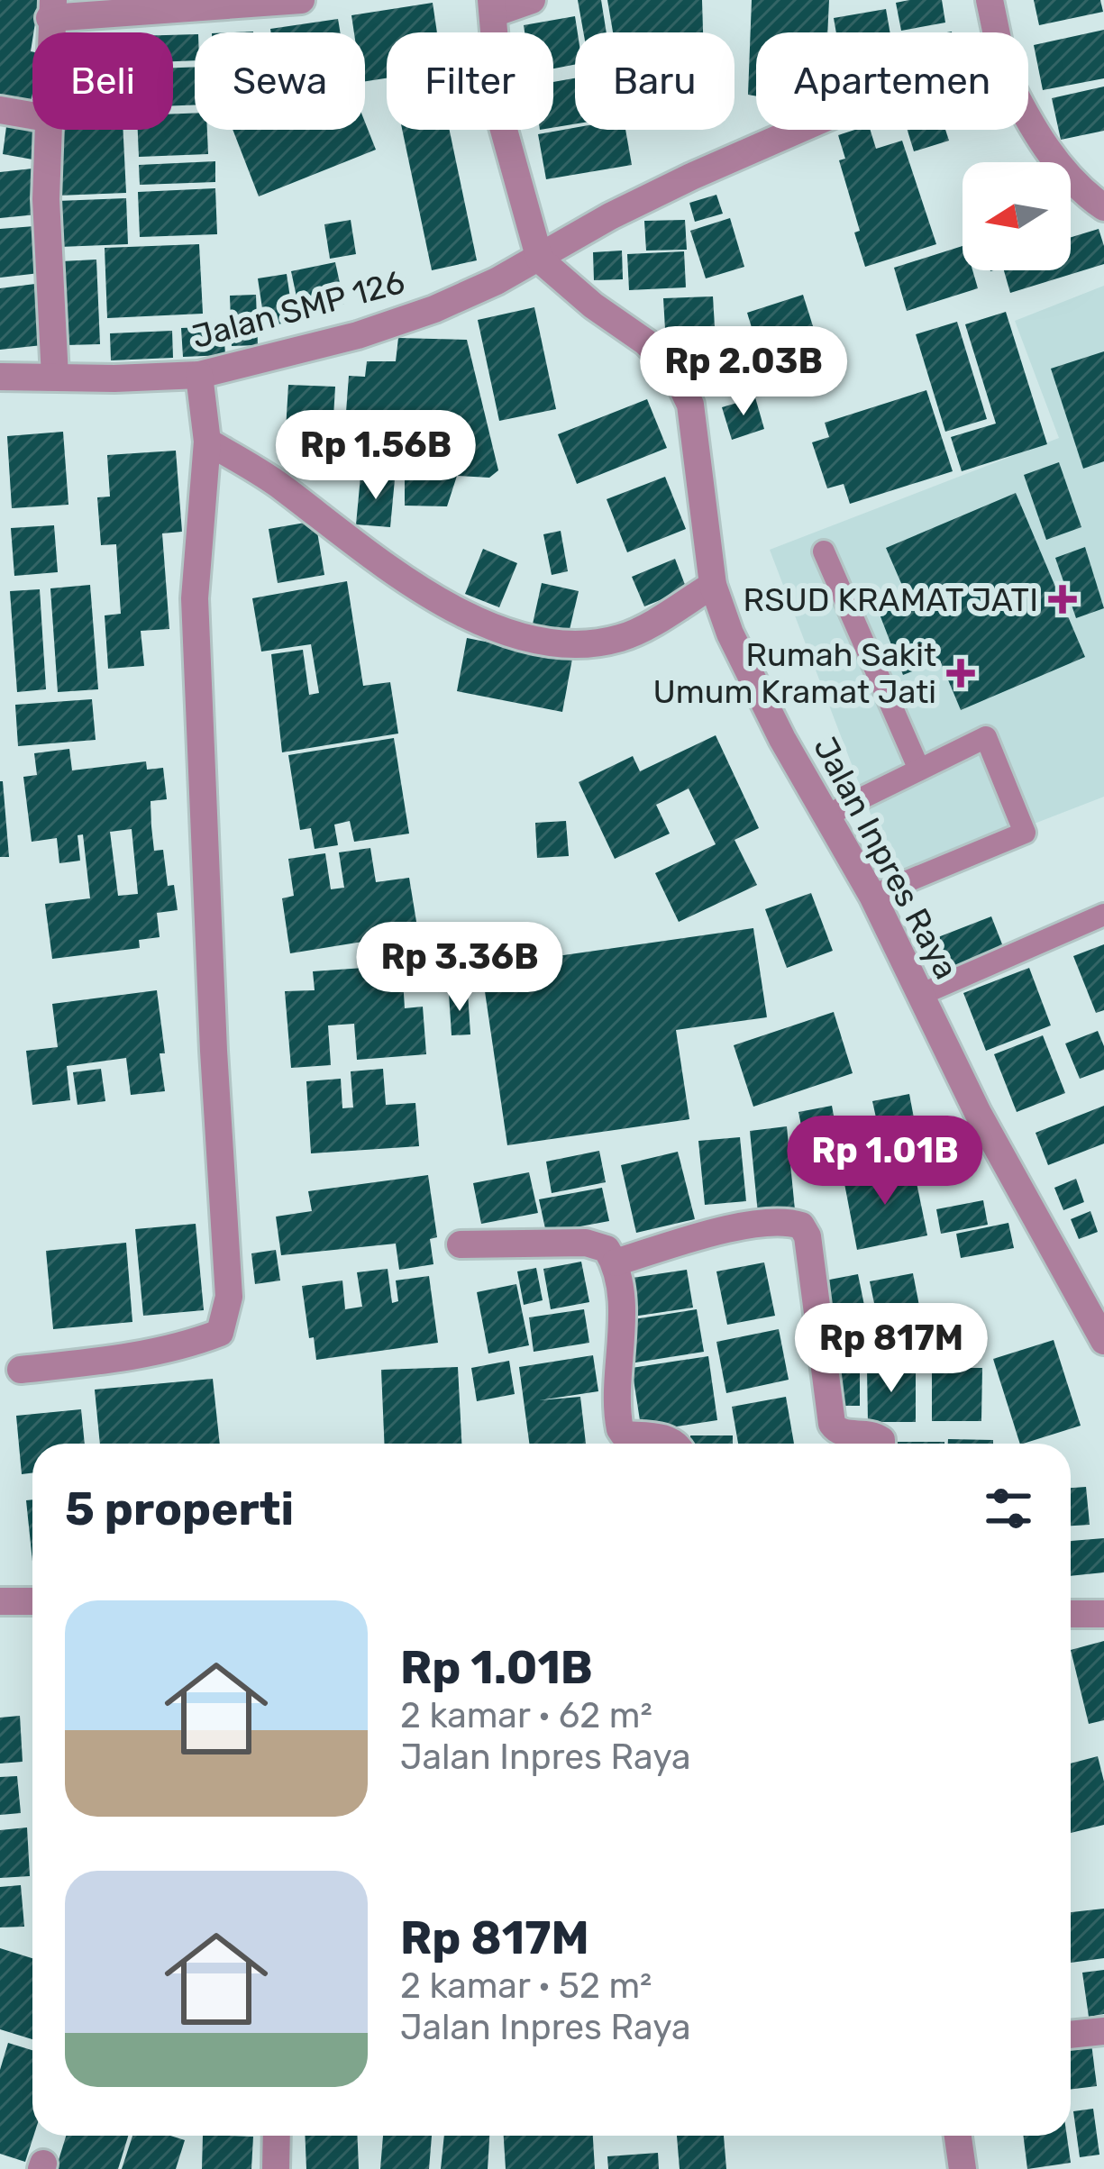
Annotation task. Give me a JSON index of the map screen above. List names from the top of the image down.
{
  "streets": {
    "street": ["Jalan SMP 126", "Jalan Inpres Raya"]
  },
  "crossings": [
    ["Jalan SMP 126", "Jalan Inpres Raya"]
  ],
  "places": {
    "health": ["RSUD KRAMAT JATI", "Rumah Sakit Umum Kramat Jati"]
  },
  "north": "left",
  "page": {
    "chip": [
      "Beli",
      "Sewa",
      "Filter",
      "Baru",
      "Apartemen"
    ],
    "price": [
      "Rp 2.03B",
      "Rp 1.56B",
      "Rp 3.36B",
      "Rp 1.01B",
      "Rp 817M"
    ],
    "heading": "5 properti",
    "list": [
      {
        "name": "Rp 1.01B",
        "note": "2 kamar · 62 m² · Jalan Inpres Raya"
      },
      {
        "name": "Rp 817M",
        "note": "2 kamar · 52 m² · Jalan Inpres Raya"
      }
    ]
  }
}
